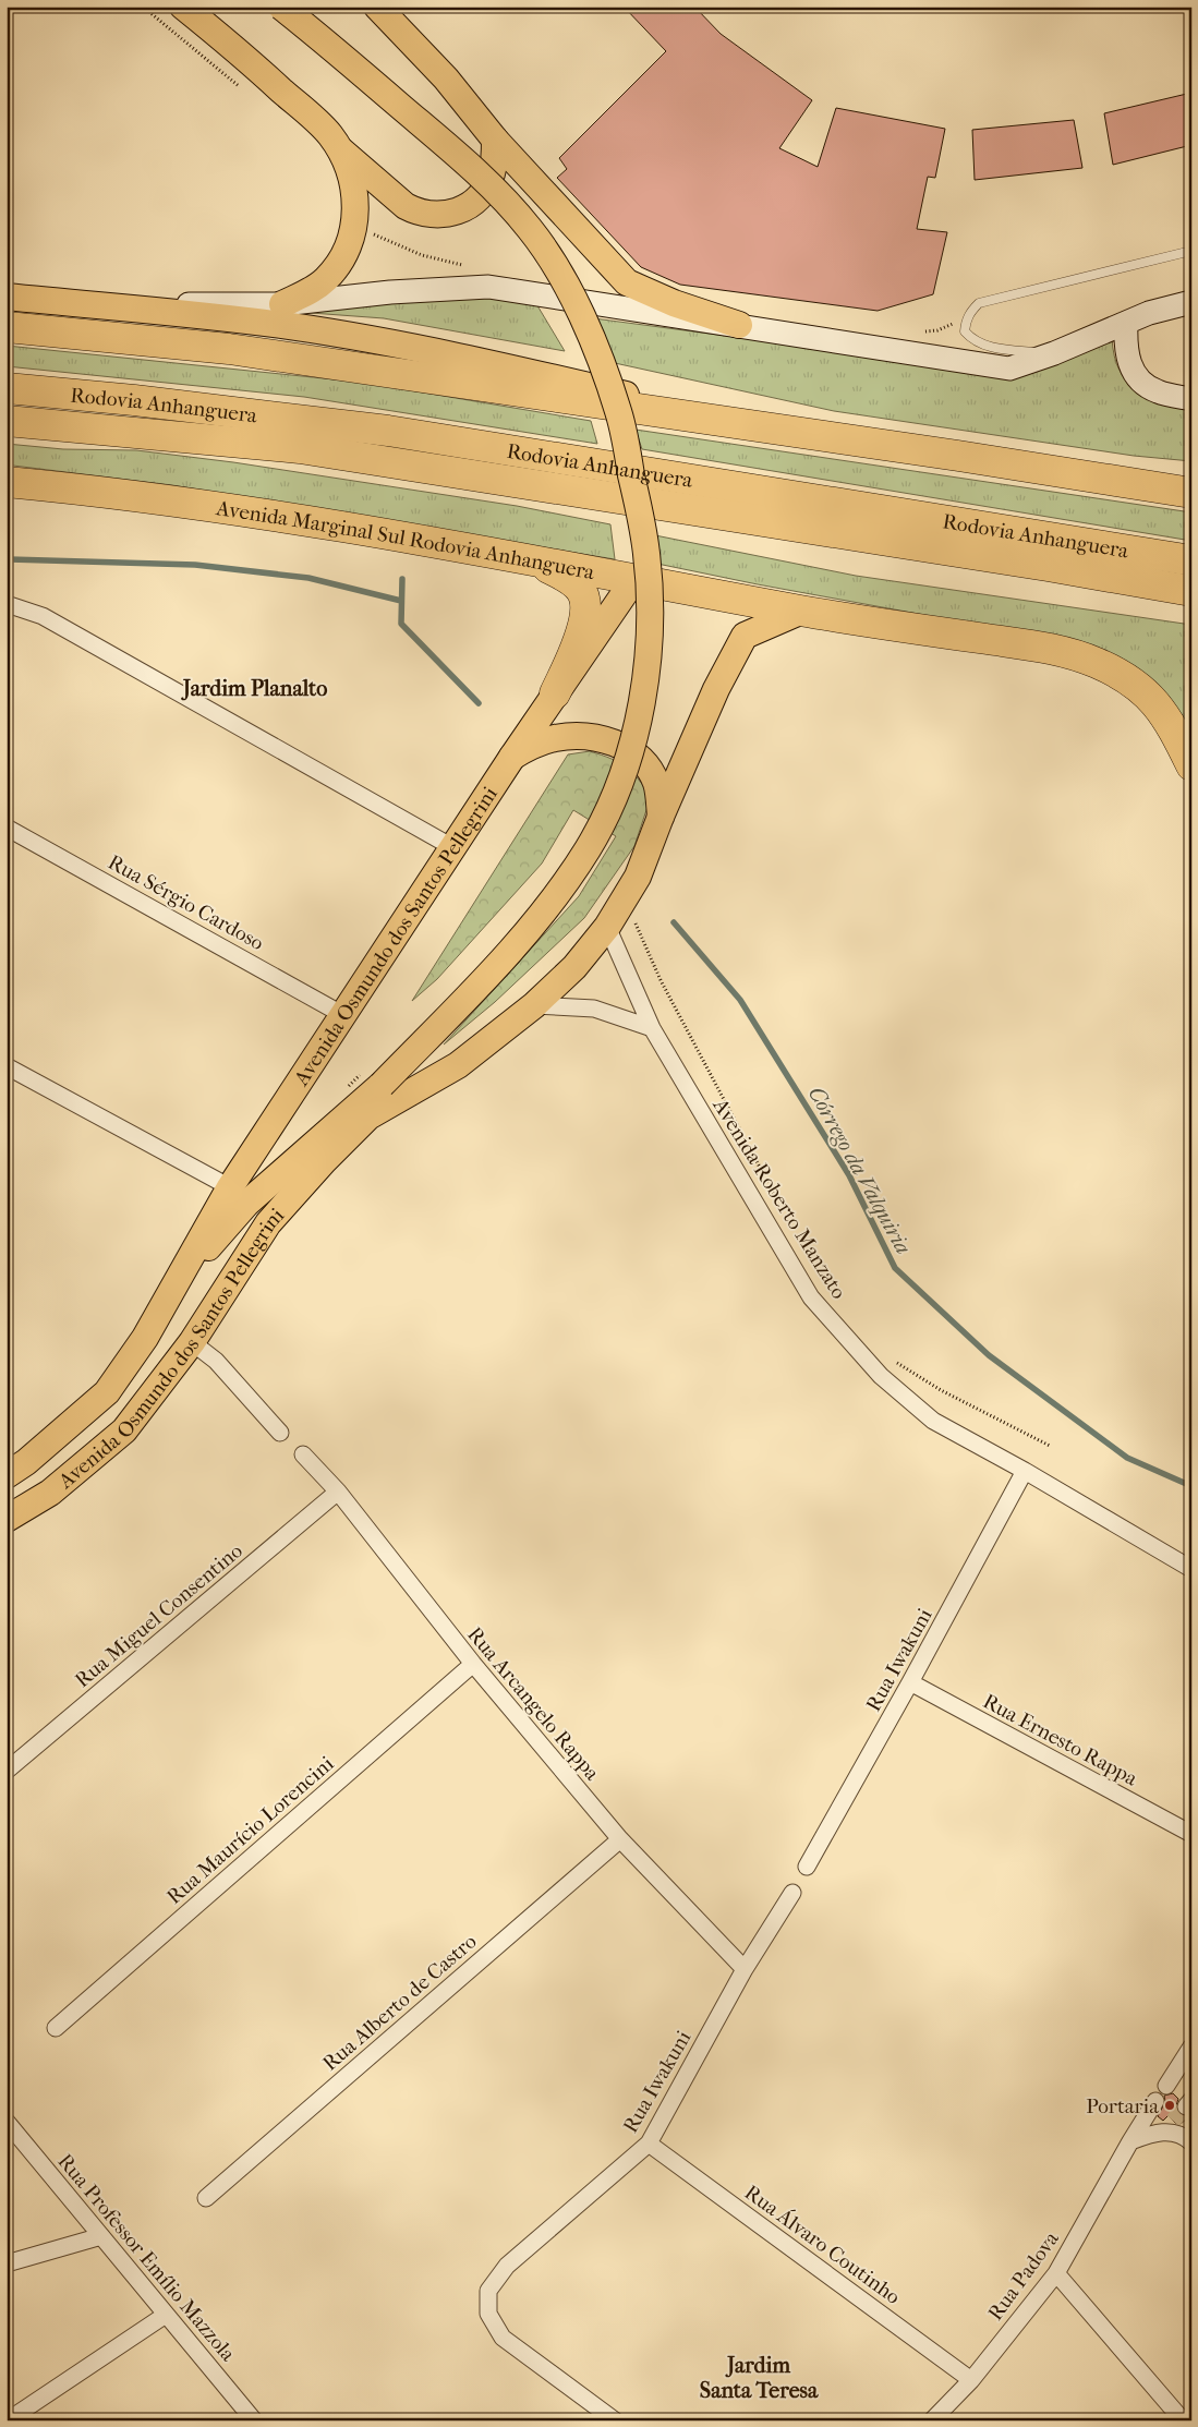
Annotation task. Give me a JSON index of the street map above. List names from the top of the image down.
{
  "streets": {
    "highway": ["Rodovia Anhanguera", "Avenida Marginal Sul Rodovia Anhanguera"],
    "main road": ["Avenida Osmundo dos Santos Pellegrini"],
    "street": [
      "Rua Sérgio Cardoso",
      "Avenida Roberto Manzato",
      "Rua Miguel Consentino",
      "Rua Iwakuni",
      "Rua Arcangelo Rappa",
      "Rua Ernesto Rappa",
      "Rua Maurício Lorencini",
      "Rua Alberto de Castro",
      "Rua Álvaro Coutinho",
      "Rua Professor Emílio Mazzola",
      "Rua Padova"
    ]
  },
  "crossings": [
    ["Avenida Marginal Sul Rodovia Anhanguera", "Avenida Osmundo dos Santos Pellegrini"],
    ["Rua Sérgio Cardoso", "Avenida Osmundo dos Santos Pellegrini"],
    ["Avenida Osmundo dos Santos Pellegrini", "Avenida Roberto Manzato"],
    ["Avenida Roberto Manzato", "Rua Iwakuni"],
    ["Rua Miguel Consentino", "Rua Arcangelo Rappa"],
    ["Rua Iwakuni", "Rua Arcangelo Rappa"],
    ["Rua Iwakuni", "Rua Ernesto Rappa"],
    ["Rua Iwakuni", "Rua Álvaro Coutinho"],
    ["Rua Arcangelo Rappa", "Rua Maurício Lorencini"],
    ["Rua Arcangelo Rappa", "Rua Alberto de Castro"],
    ["Rua Álvaro Coutinho", "Rua Padova"]
  ],
  "districts": ["Jardim Planalto", "Jardim Santa Teresa"],
  "water": ["Córrego da Valquiria"],
  "places": ["Portaria"]
}
